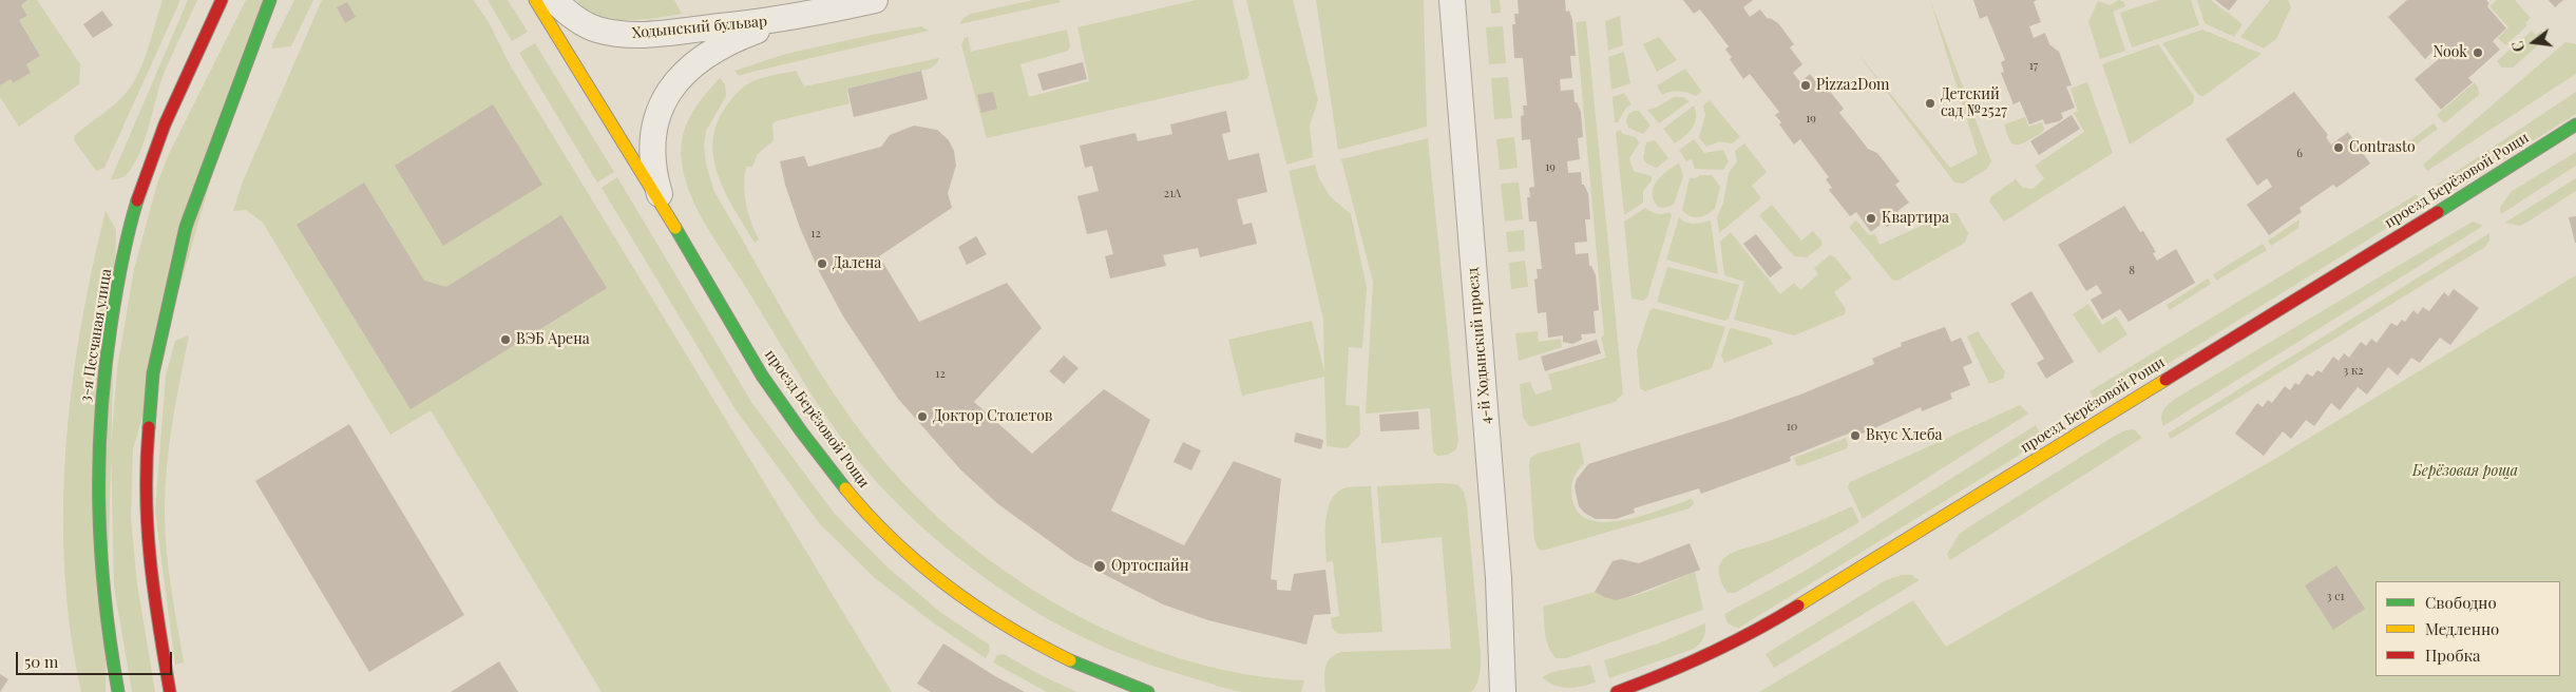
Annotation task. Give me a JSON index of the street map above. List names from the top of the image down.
{
  "streets": {
    "street": [
      "Ходынский бульвар",
      "проезд Берёзовой Рощи",
      "3-я Песчаная улица",
      "4-й Ходынский проезд"
    ]
  },
  "crossings": [
    ["Ходынский бульвар", "проезд Берёзовой Рощи"]
  ],
  "parks": ["Берёзовая роща"],
  "places": [
    "Nook",
    "Pizza2Dom",
    "Детский сад №2527",
    "Contrasto",
    "Квартира",
    "Далена",
    "ВЭБ Арена",
    "Доктор Столетов",
    "Вкус Хлеба",
    "Ортоспайн"
  ],
  "house_numbers": [
    "17",
    "19",
    "6",
    "19",
    "21А",
    "12",
    "8",
    "3 к2",
    "12",
    "10",
    "3 с1"
  ],
  "legend": ["Свободно", "Медленно", "Пробка"],
  "scale_bar": "50 m",
  "north": "left"
}
